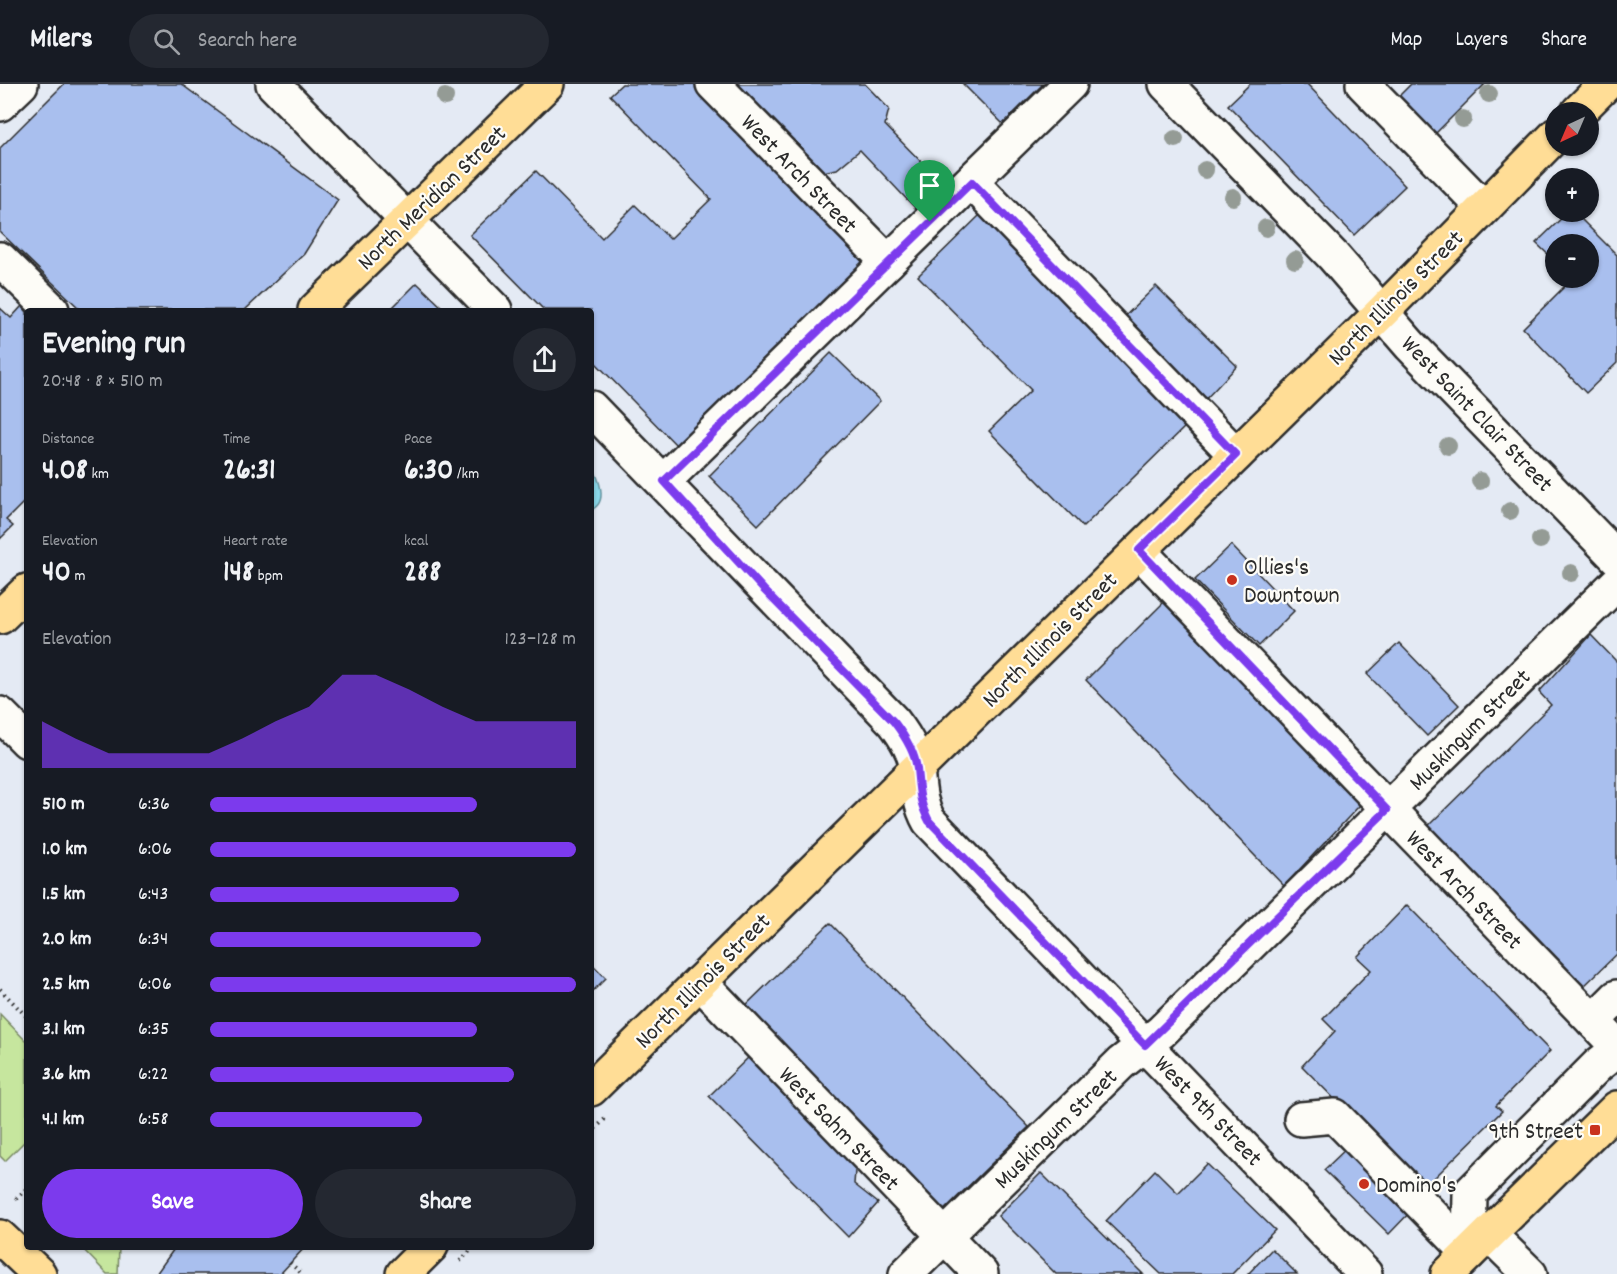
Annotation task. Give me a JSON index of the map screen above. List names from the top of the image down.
{
  "streets": {
    "main road": ["North Meridian Street", "North Illinois Street"],
    "street": [
      "West Arch Street",
      "West Saint Clair Street",
      "Muskingum Street",
      "West 9th Street",
      "West Sahm Street"
    ]
  },
  "crossings": [
    ["West Arch Street", "North Illinois Street"],
    ["West Arch Street", "Muskingum Street"],
    ["North Illinois Street", "West Saint Clair Street"],
    ["North Illinois Street", "West 9th Street"],
    ["North Illinois Street", "West Sahm Street"],
    ["Muskingum Street", "West 9th Street"],
    ["Muskingum Street", "West Sahm Street"]
  ],
  "places": {
    "other": ["Ollies's Downtown", "Domino's"],
    "transit": ["9th Street"]
  },
  "north": "bottom left",
  "page": {
    "header": "Milers",
    "search": "Search here",
    "nav": ["Map", "Layers", "Share"],
    "map_buttons": ["+", "−"],
    "heading": ["Evening run", "20:48 · 8 × 510 m"],
    "stats": [
      ["Distance", "4.08 km"],
      ["Time", "26:31"],
      ["Pace", "6:30 /km"],
      ["Elevation", "40 m"],
      ["Heart rate", "148 bpm"],
      ["kcal", "288"]
    ],
    "chart": ["Elevation", "123–128 m"],
    "list": [
      {
        "name": "510 m",
        "note": "6:36"
      },
      {
        "name": "1.0 km",
        "note": "6:06"
      },
      {
        "name": "1.5 km",
        "note": "6:43"
      },
      {
        "name": "2.0 km",
        "note": "6:34"
      },
      {
        "name": "2.5 km",
        "note": "6:06"
      },
      {
        "name": "3.1 km",
        "note": "6:35"
      },
      {
        "name": "3.6 km",
        "note": "6:22"
      },
      {
        "name": "4.1 km",
        "note": "6:58"
      }
    ],
    "buttons": ["Save", "Share"]
  }
}
